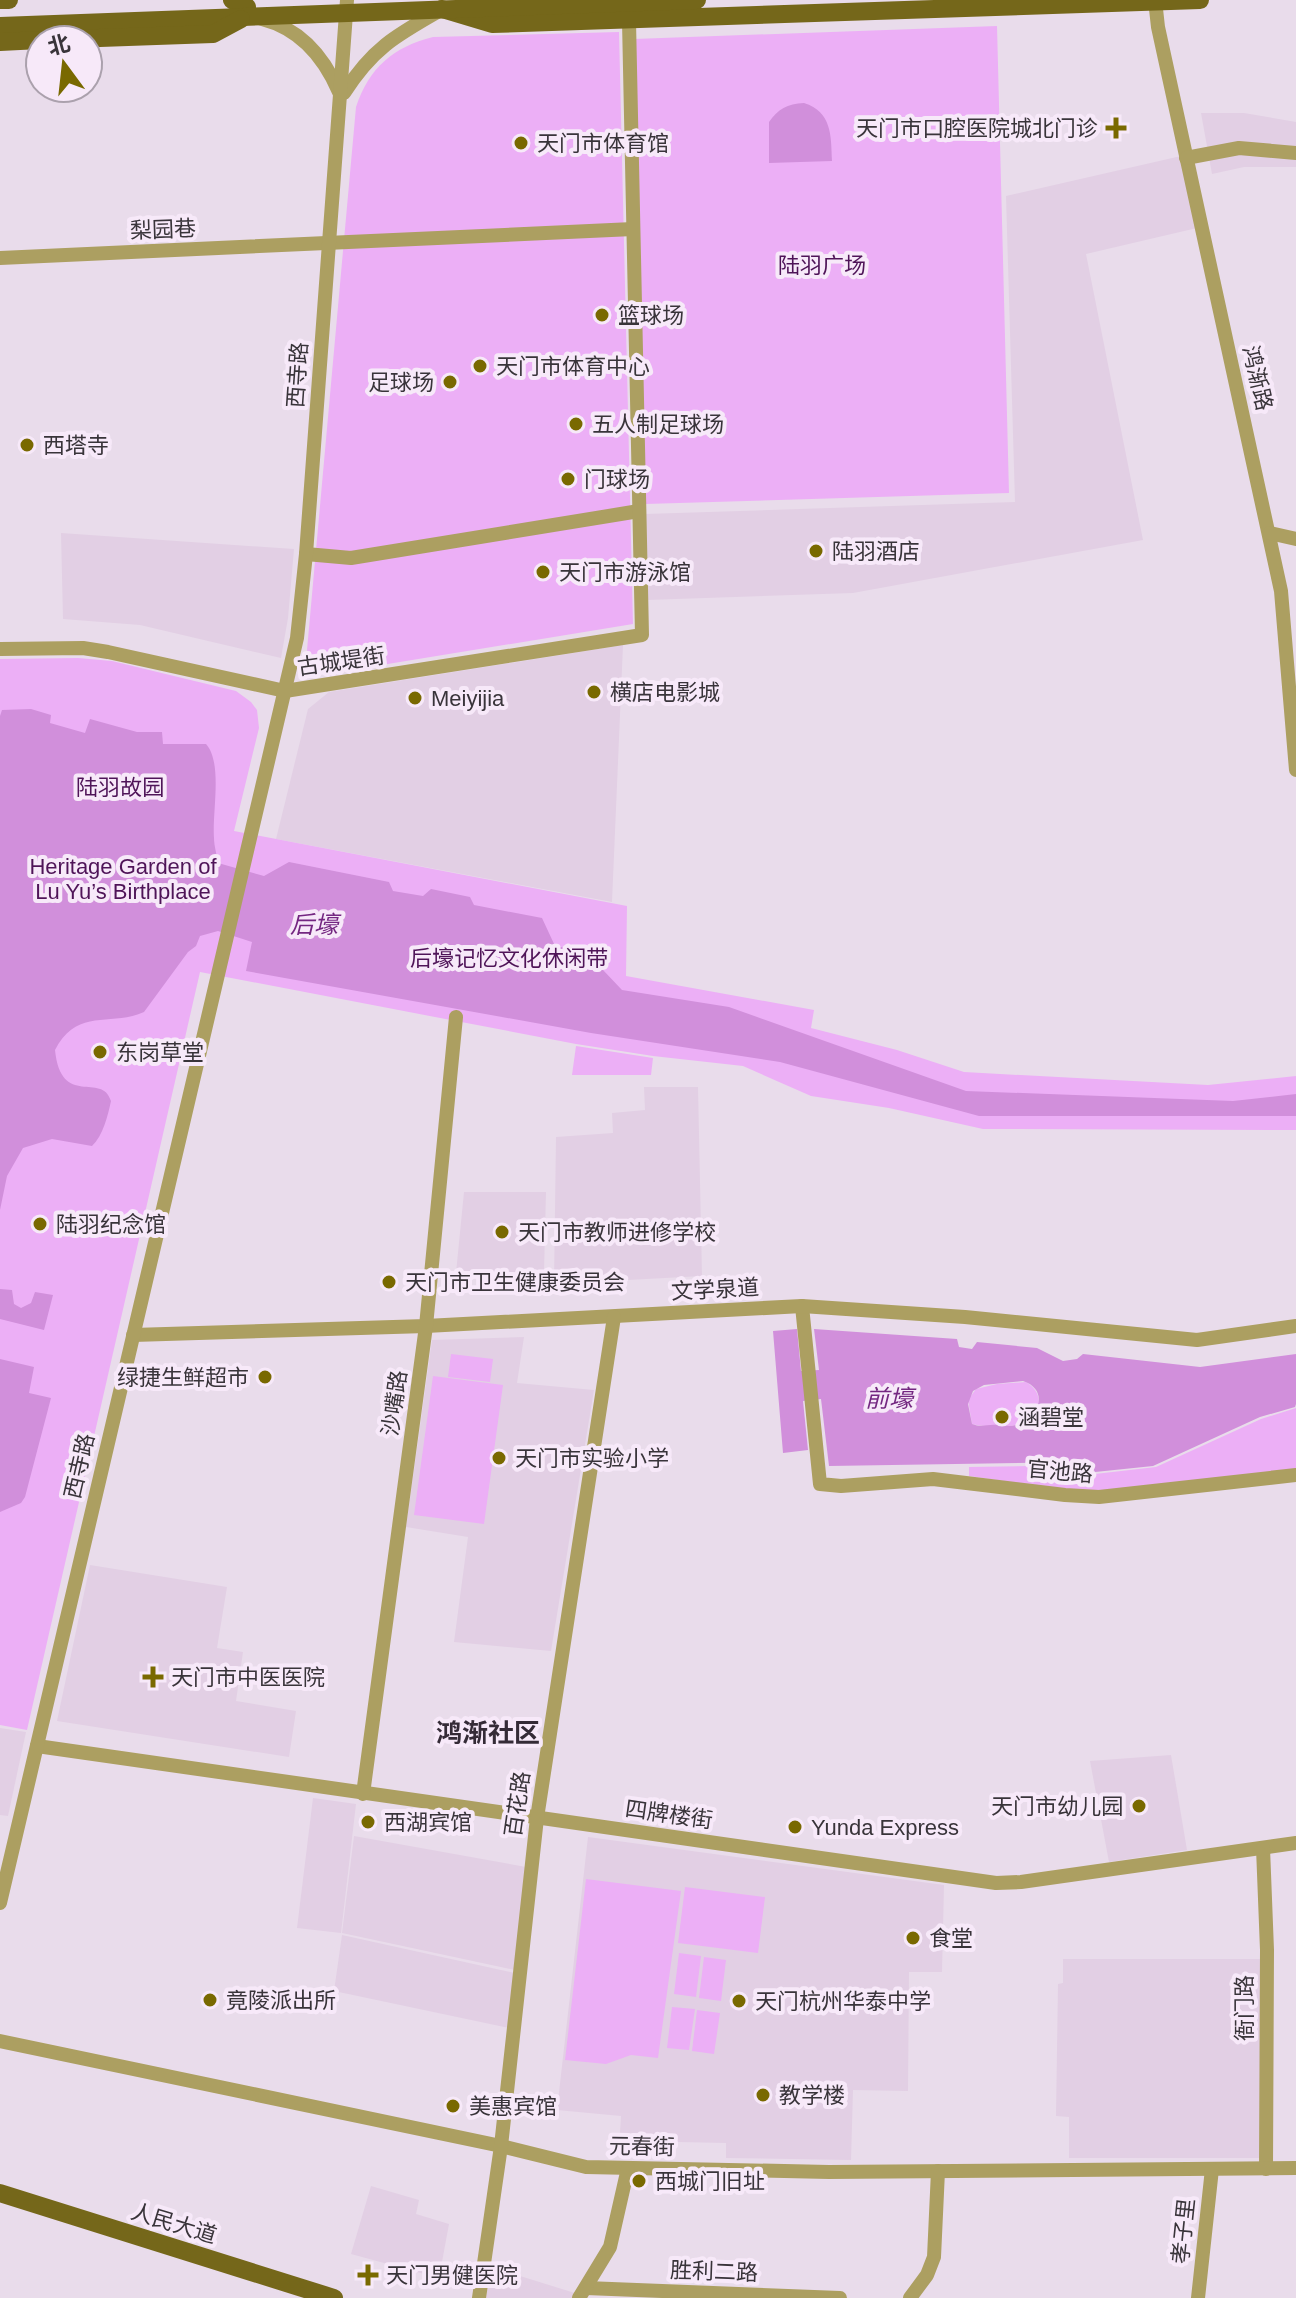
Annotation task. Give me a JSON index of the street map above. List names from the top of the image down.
{
  "streets": {
    "main road": ["人民大道"],
    "street": [
      "梨园巷",
      "西寺路",
      "鸿渐路",
      "古城堤街",
      "文学泉道",
      "沙嘴路",
      "官池路",
      "百花路",
      "四牌楼街",
      "衙门路",
      "元春街",
      "孝子里",
      "胜利二路"
    ]
  },
  "crossings": [
    ["梨园巷", "西寺路"],
    ["西寺路", "古城堤街"],
    ["西寺路", "文学泉道"],
    ["西寺路", "四牌楼街"],
    ["文学泉道", "沙嘴路"],
    ["文学泉道", "官池路"],
    ["文学泉道", "百花路"],
    ["沙嘴路", "四牌楼街"],
    ["百花路", "四牌楼街"],
    ["百花路", "元春街"],
    ["四牌楼街", "衙门路"],
    ["衙门路", "元春街"],
    ["元春街", "孝子里"]
  ],
  "districts": ["鸿渐社区"],
  "water": ["后壕", "前壕"],
  "parks": [
    "陆羽广场",
    "陆羽故园",
    "Heritage Garden of Lu Yu’s Birthplace",
    "后壕记忆文化休闲带"
  ],
  "places": {
    "health": ["天门市口腔医院城北门诊", "天门市中医医院", "天门男健医院"],
    "other": [
      "天门市体育馆",
      "篮球场",
      "天门市体育中心",
      "足球场",
      "五人制足球场",
      "西塔寺",
      "门球场",
      "陆羽酒店",
      "天门市游泳馆",
      "横店电影城",
      "Meiyijia",
      "东岗草堂",
      "陆羽纪念馆",
      "天门市教师进修学校",
      "天门市卫生健康委员会",
      "绿捷生鲜超市",
      "涵碧堂",
      "天门市实验小学",
      "天门市幼儿园",
      "西湖宾馆",
      "Yunda Express",
      "食堂",
      "竟陵派出所",
      "天门杭州华泰中学",
      "教学楼",
      "美惠宾馆",
      "西城门旧址"
    ]
  },
  "north": "top"
}
